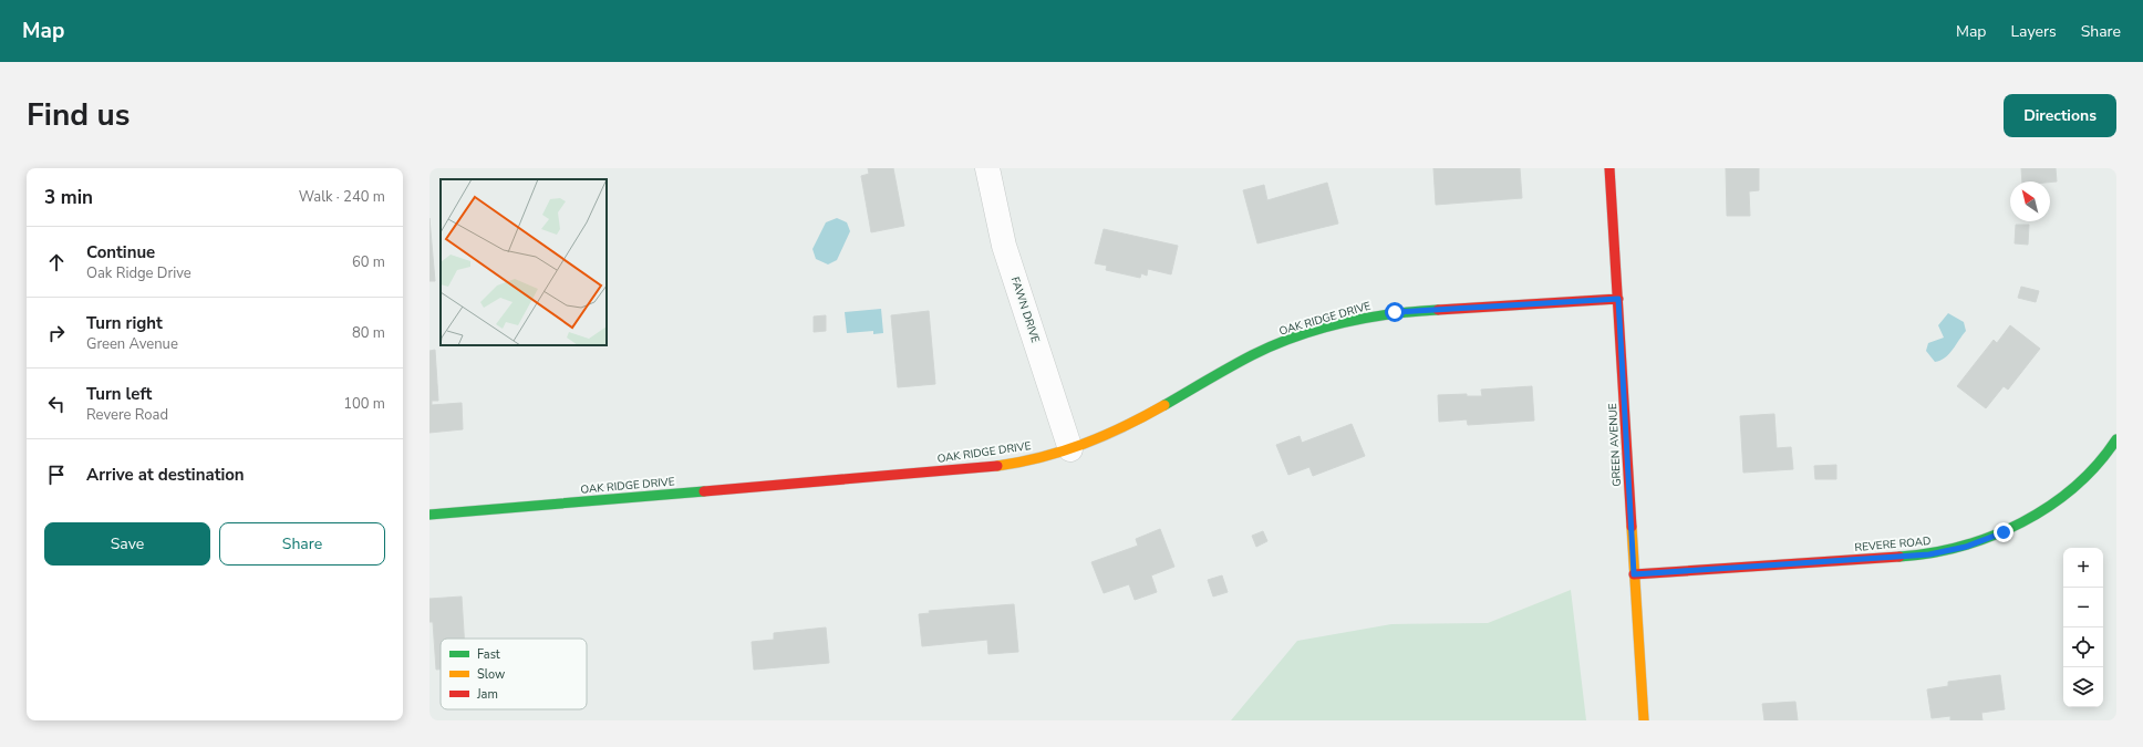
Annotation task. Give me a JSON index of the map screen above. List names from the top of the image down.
{
  "streets": {
    "street": [
      "FAWN DRIVE",
      "OAK RIDGE DRIVE",
      "GREEN AVENUE",
      "REVERE ROAD"
    ]
  },
  "crossings": [
    ["FAWN DRIVE", "OAK RIDGE DRIVE"],
    ["OAK RIDGE DRIVE", "GREEN AVENUE"],
    ["GREEN AVENUE", "REVERE ROAD"]
  ],
  "legend": ["Fast", "Slow", "Jam"],
  "north": "top left",
  "page": {
    "header": "Map",
    "nav": ["Map", "Layers", "Share"],
    "title": "Find us",
    "buttons": [
      "Directions",
      ["Save", "Share"]
    ],
    "heading": ["3 min", "Walk · 240 m"],
    "list": [
      ["Continue", "Oak Ridge Drive", "60 m"],
      ["Turn right", "Green Avenue", "80 m"],
      ["Turn left", "Revere Road", "100 m"],
      "Arrive at destination"
    ],
    "map_buttons": ["+", "−"]
  }
}
